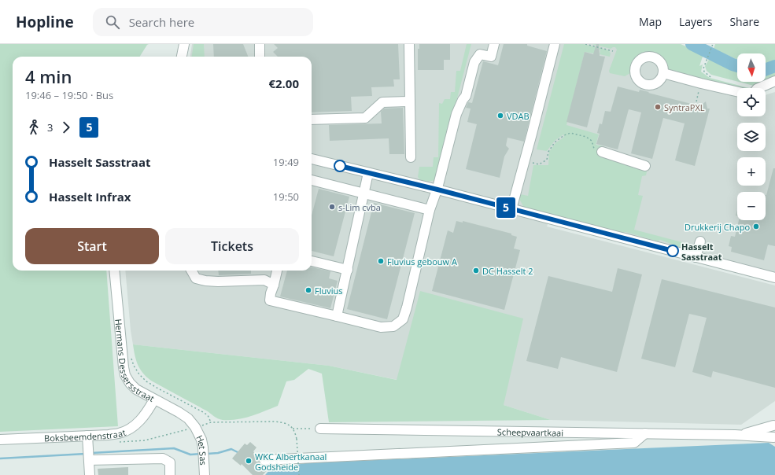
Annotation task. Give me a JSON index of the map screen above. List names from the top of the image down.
{
  "streets": {
    "street": [
      "Hermans Dessersstraat",
      "Scheepvaartkaai",
      "Boksbeemdenstraat",
      "Het Sas"
    ]
  },
  "crossings": [
    ["Hermans Dessersstraat", "Boksbeemdenstraat"],
    ["Hermans Dessersstraat", "Het Sas"]
  ],
  "places": [
    "SyntraPXL",
    "VDAB",
    "s-Lim cvba",
    "Drukkerij Chapo",
    "Hasselt Sasstraat",
    "Fluvius gebouw A",
    "DC Hasselt 2",
    "Fluvius",
    "WKC Albertkanaal Godsheide"
  ],
  "lines": ["bus line 5"],
  "north": "bottom",
  "page": {
    "header": "Hopline",
    "search": "Search here",
    "nav": ["Map", "Layers", "Share"],
    "on_map": "5",
    "map_buttons": ["+", "−"],
    "heading": ["4 min", "19:46 – 19:50 · Bus", "€2.00"],
    "legs": ["3", "5"],
    "list": [
      {
        "name": "Hasselt Sasstraat",
        "value": "19:49"
      },
      {
        "name": "Hasselt Infrax",
        "value": "19:50"
      }
    ],
    "buttons": ["Start", "Tickets"]
  }
}
